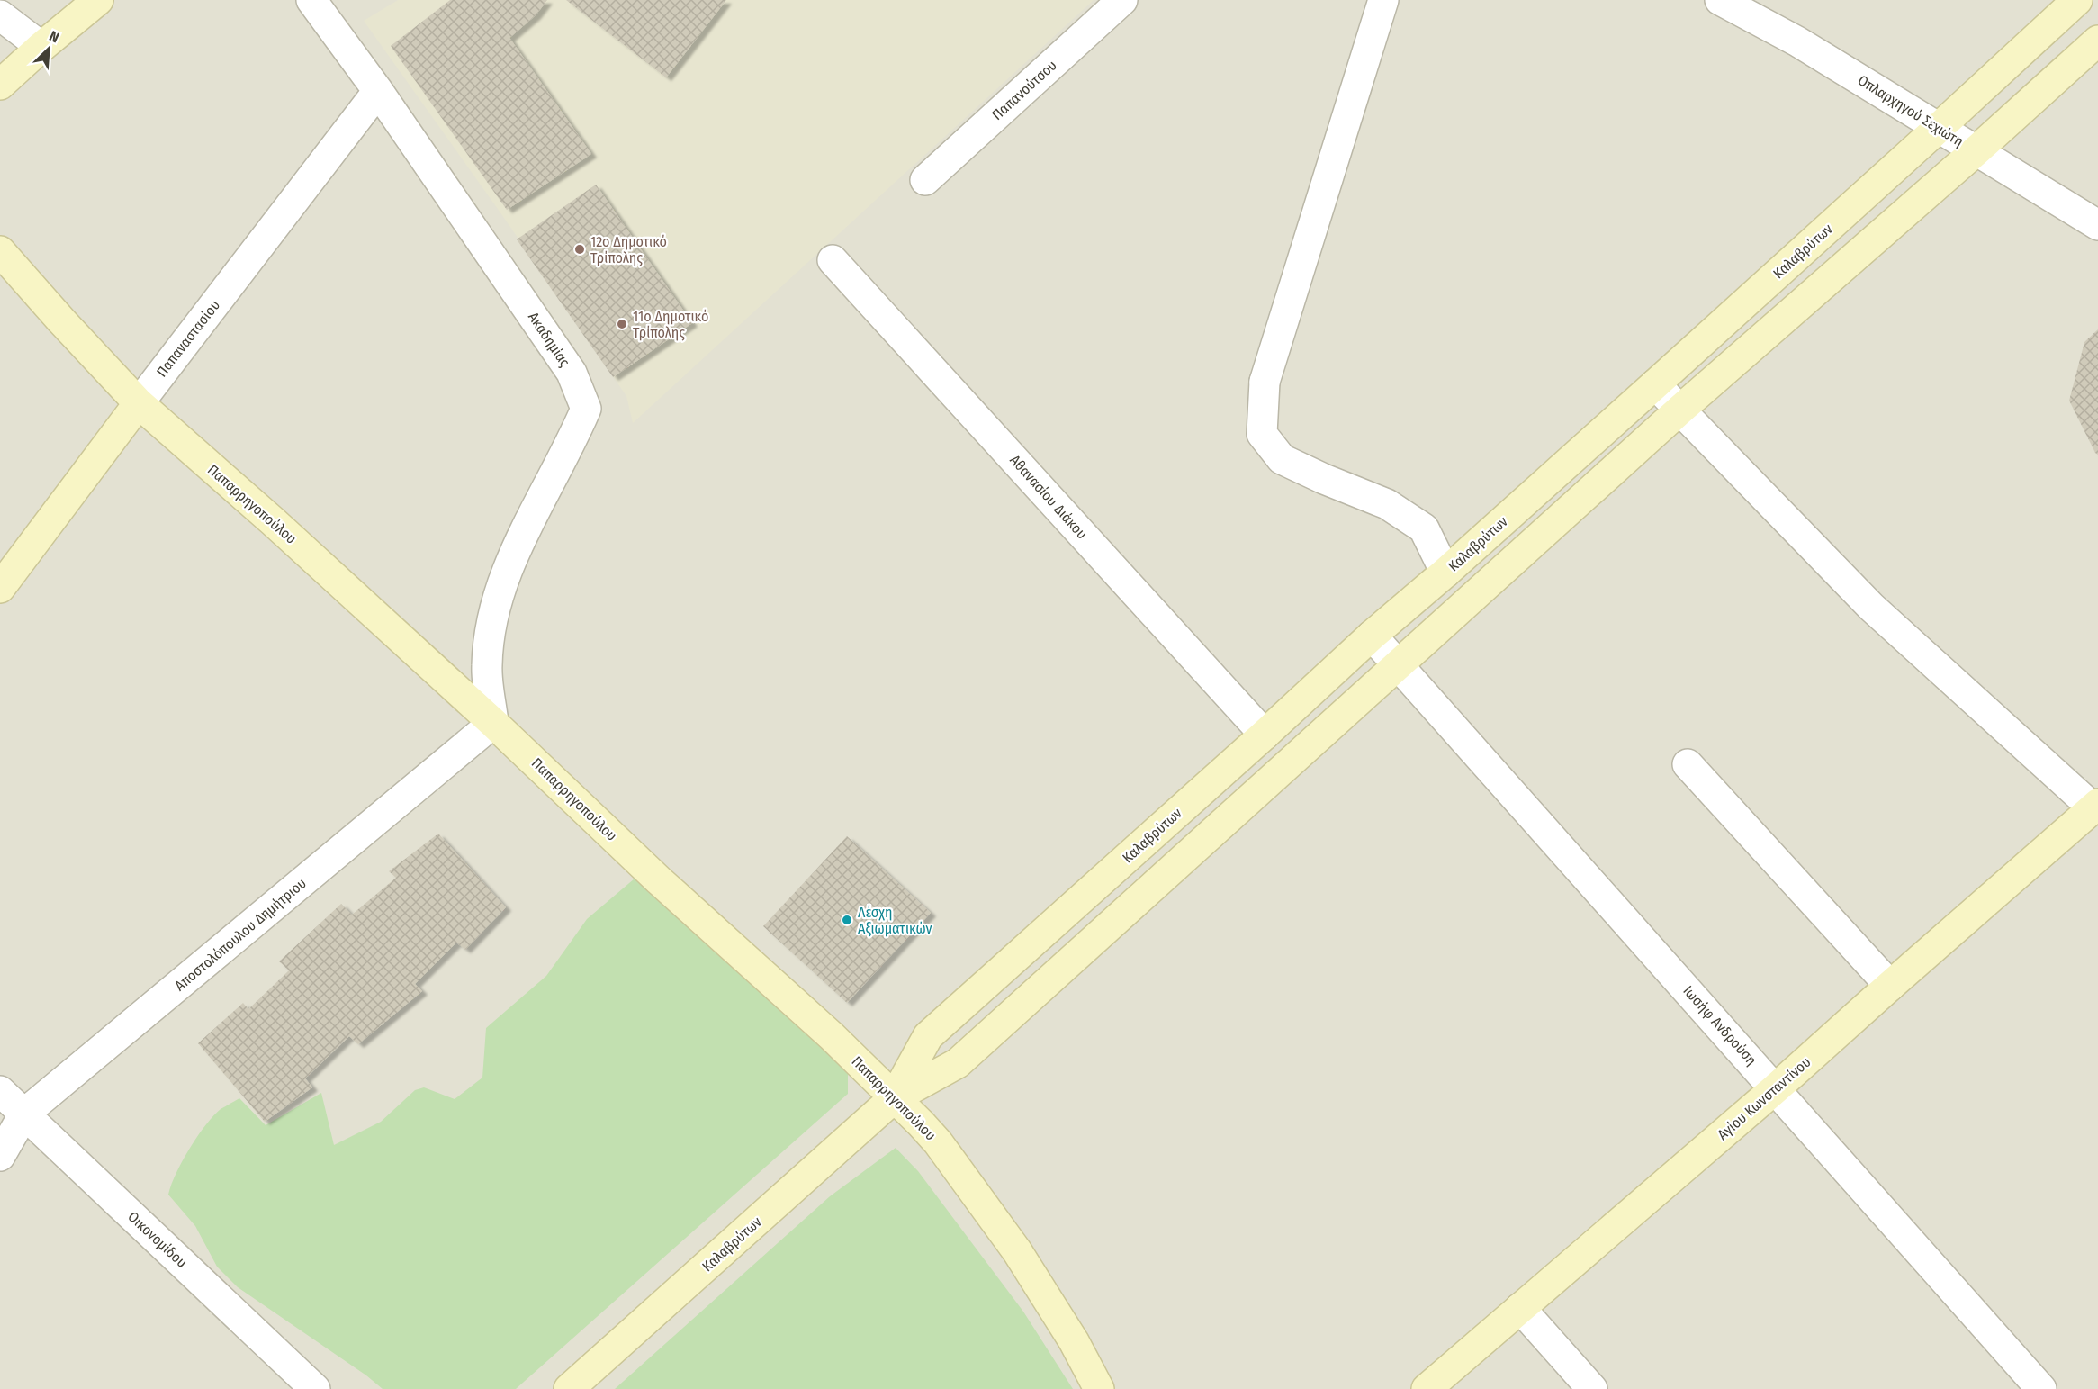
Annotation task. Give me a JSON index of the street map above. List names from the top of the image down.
{
  "streets": {
    "main road": [
      "Καλαβρύτων",
      "Παπαναστασίου",
      "Παπαρρηγοπούλου",
      "Αγίου Κωνσταντίνου"
    ],
    "street": [
      "Παπανούτσου",
      "Οπλαρχηγού Σεχιώτη",
      "Ακαδημίας",
      "Αθανασίου Διάκου",
      "Αποστολόπουλου Δημήτριου",
      "Ιωσήφ Ανδρούση",
      "Οικονομίδου"
    ]
  },
  "crossings": [
    ["Οπλαρχηγού Σεχιώτη", "Καλαβρύτων"],
    ["Καλαβρύτων", "Αθανασίου Διάκου"],
    ["Καλαβρύτων", "Παπαρρηγοπούλου"],
    ["Καλαβρύτων", "Ιωσήφ Ανδρούση"],
    ["Παπαναστασίου", "Ακαδημίας"],
    ["Παπαναστασίου", "Παπαρρηγοπούλου"],
    ["Ακαδημίας", "Παπαρρηγοπούλου"],
    ["Ακαδημίας", "Αποστολόπουλου Δημήτριου"],
    ["Παπαρρηγοπούλου", "Αποστολόπουλου Δημήτριου"],
    ["Αποστολόπουλου Δημήτριου", "Οικονομίδου"],
    ["Ιωσήφ Ανδρούση", "Αγίου Κωνσταντίνου"]
  ],
  "places": ["12ο Δημοτικό Τρίπολης", "11ο Δημοτικό Τρίπολης", "Λέσχη Αξιωματικών"],
  "north": "top right"
}
